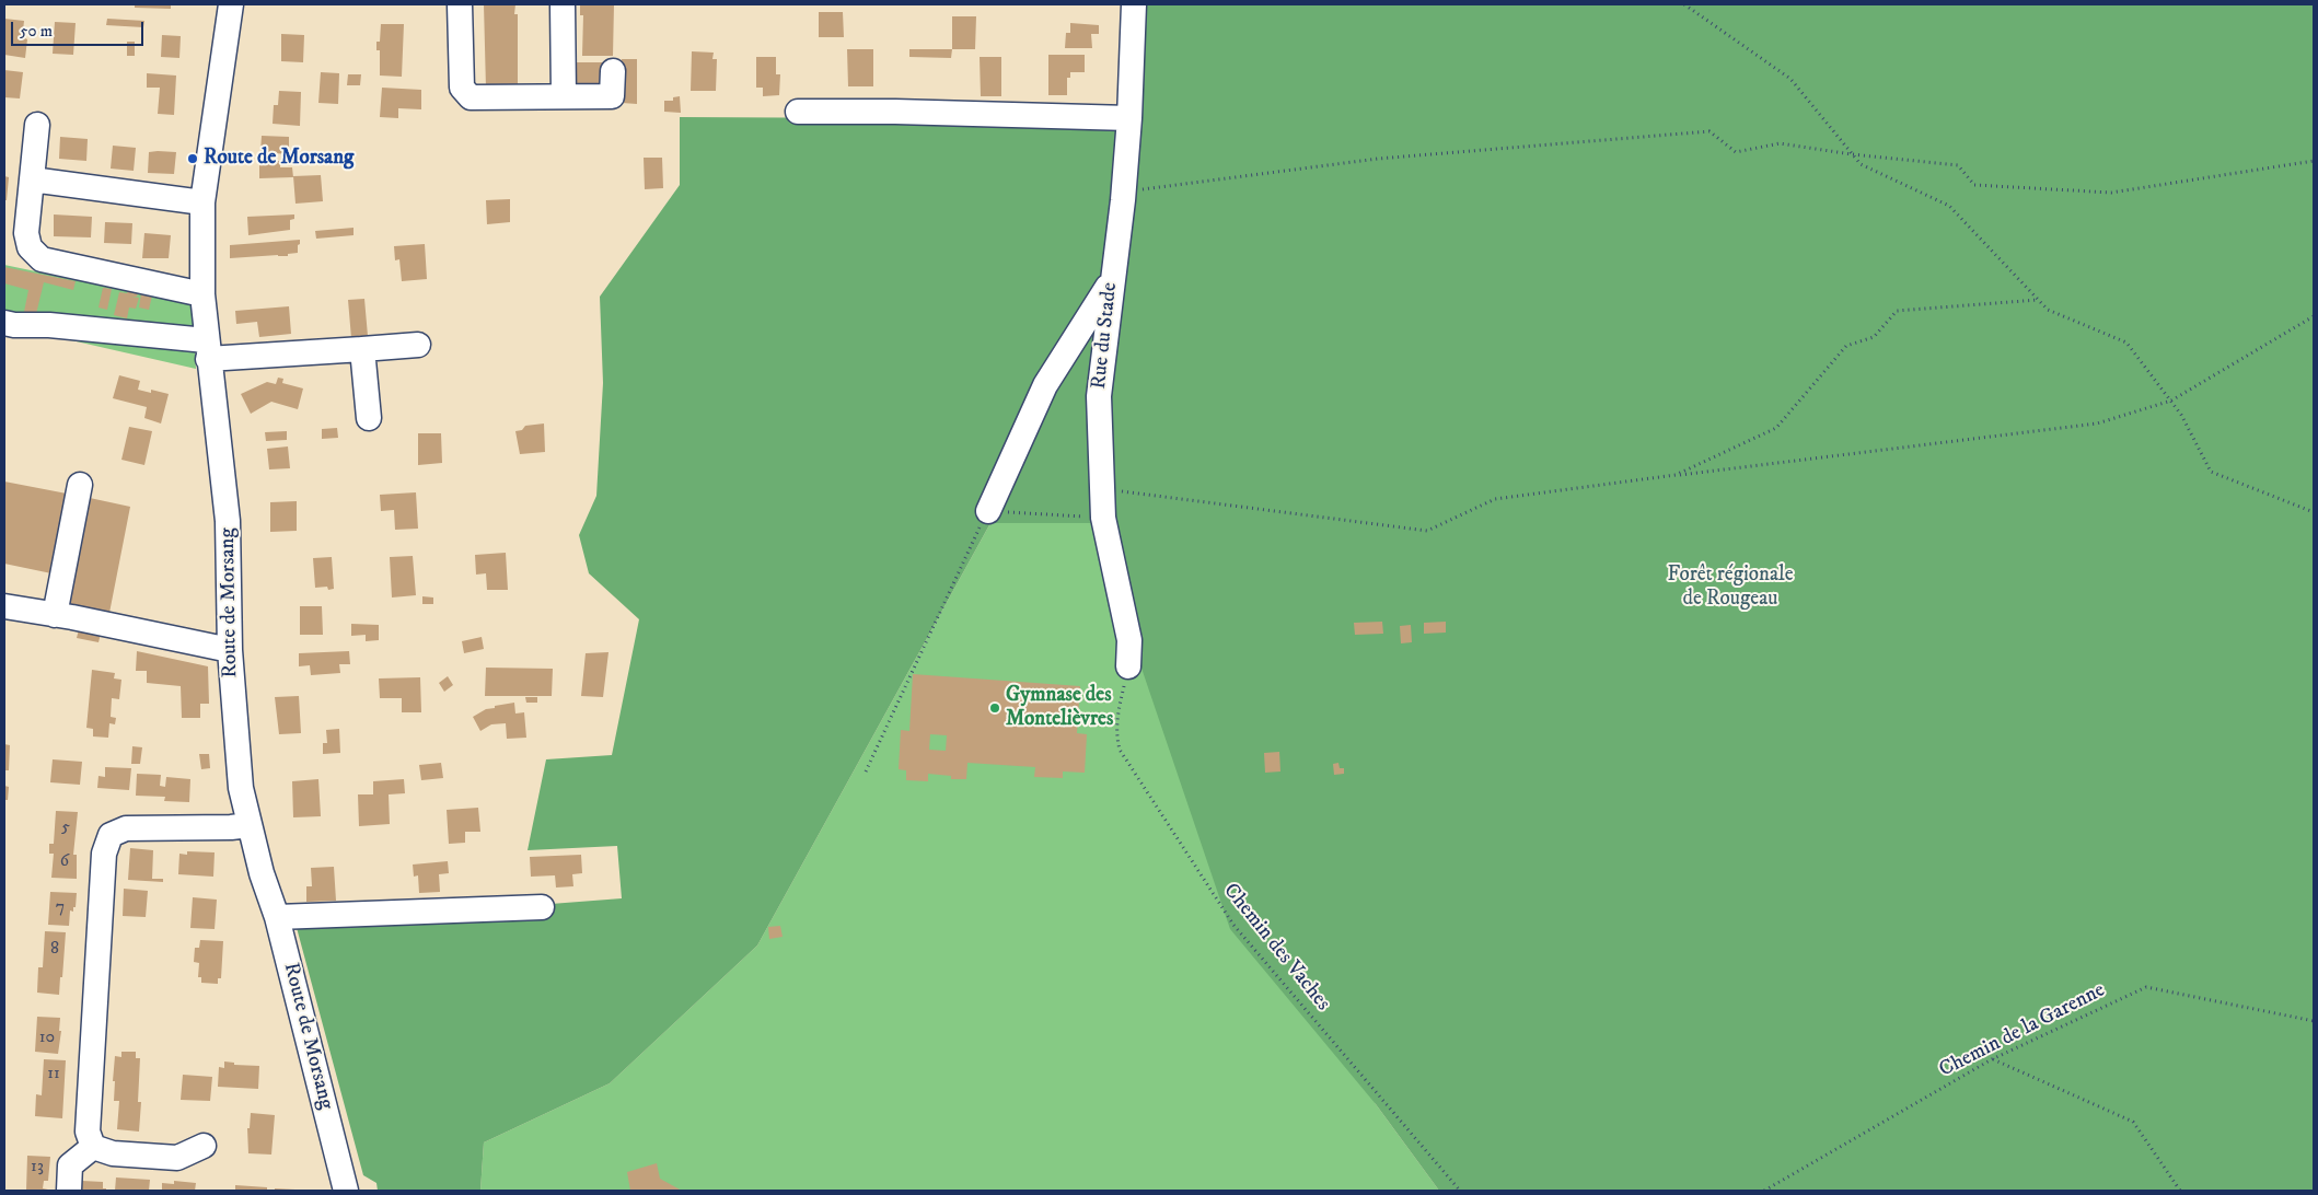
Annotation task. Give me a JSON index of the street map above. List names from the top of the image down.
{
  "streets": {
    "street": ["Rue du Stade", "Route de Morsang"],
    "path": ["Chemin des Vaches", "Chemin de la Garenne"]
  },
  "crossings": [
    ["Rue du Stade", "Chemin des Vaches"]
  ],
  "parks": ["Forêt régionale de Rougeau"],
  "places": ["Route de Morsang", "Gymnase des Montelièvres"],
  "house_numbers": [
    "5",
    "6",
    "7",
    "8",
    "10",
    "11",
    "13"
  ],
  "scale_bar": "50 m"
}
